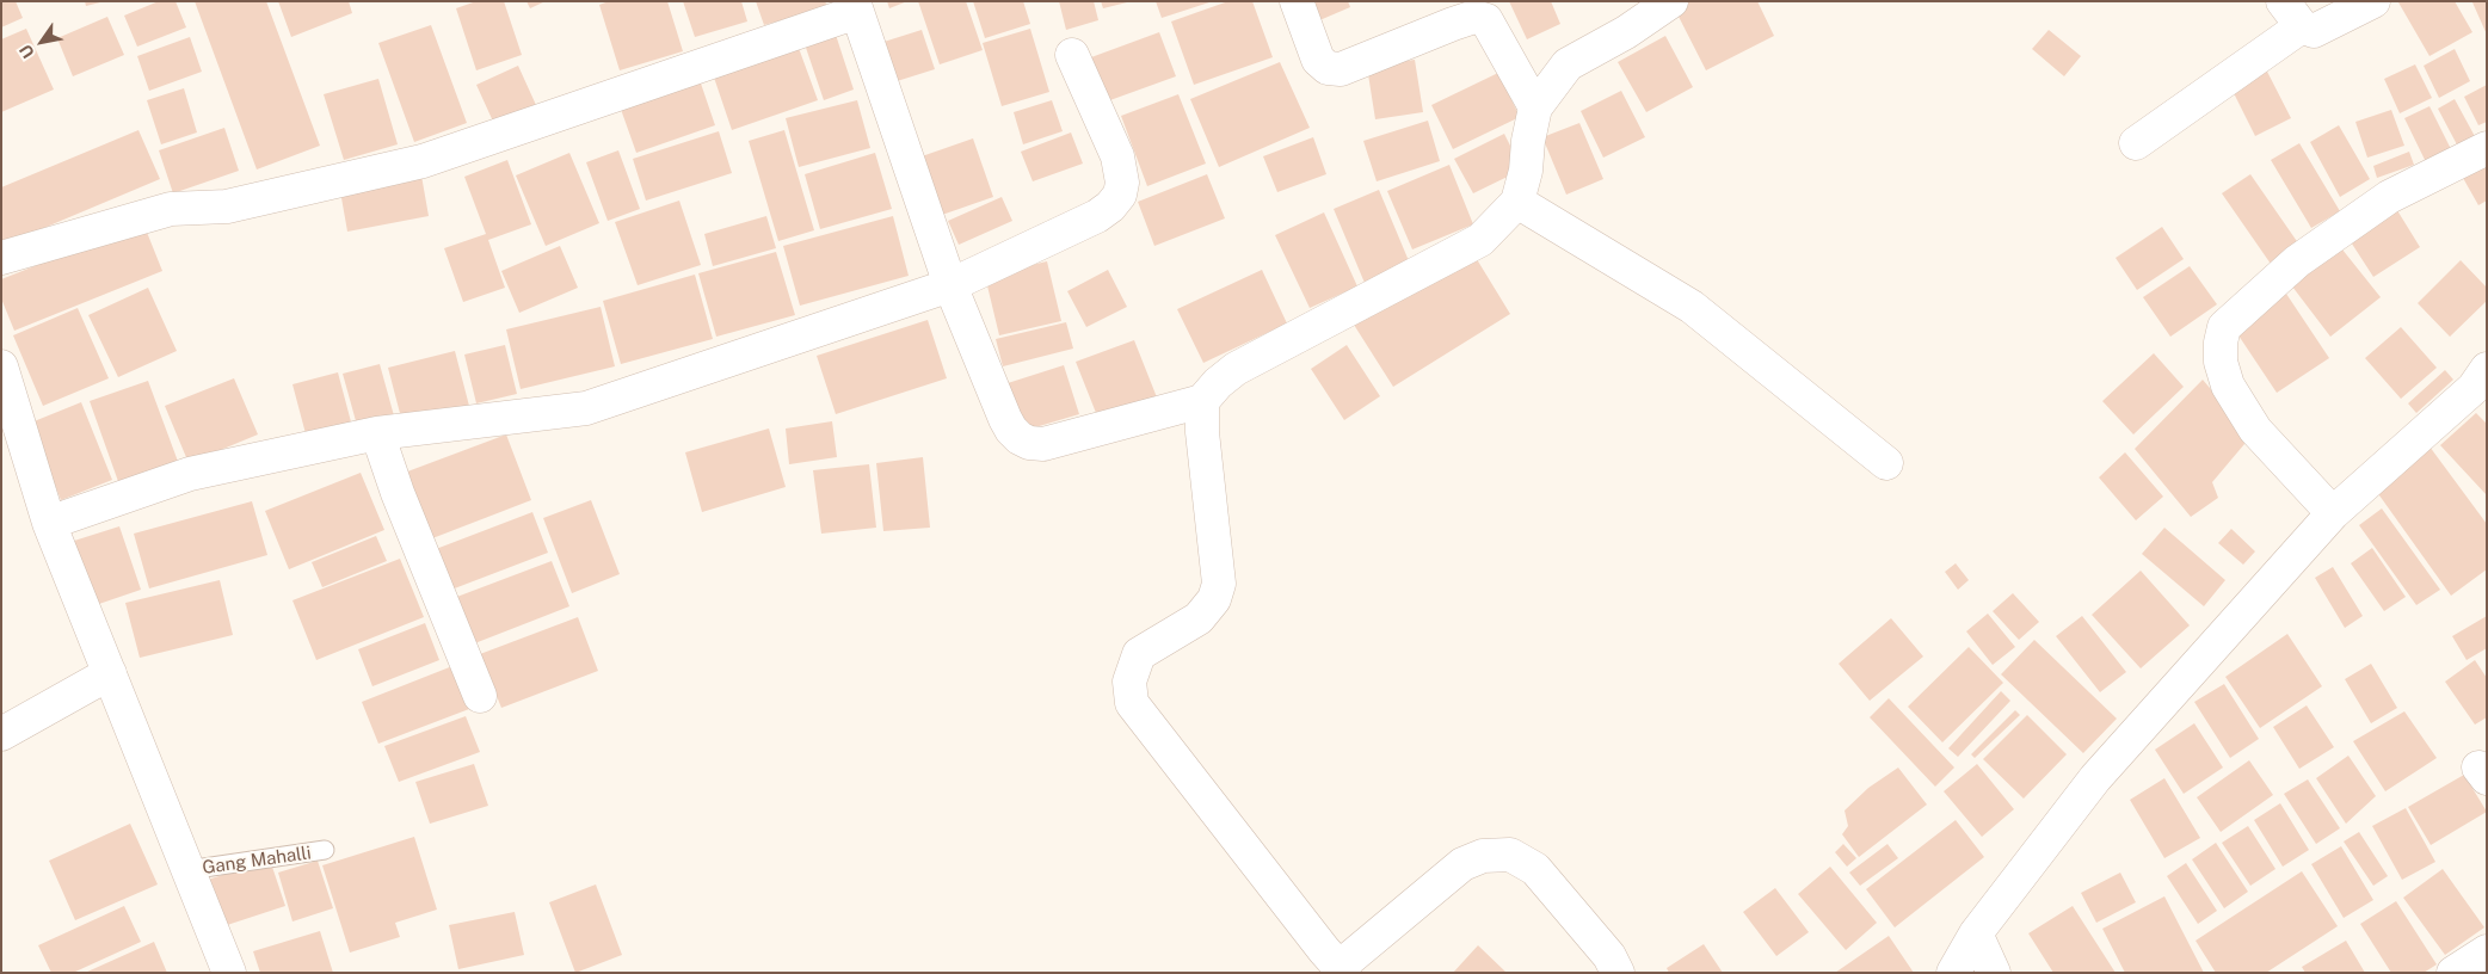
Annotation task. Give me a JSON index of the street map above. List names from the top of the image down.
{
  "streets": {
    "lane": ["Gang Mahalli"]
  },
  "north": "bottom left"
}
